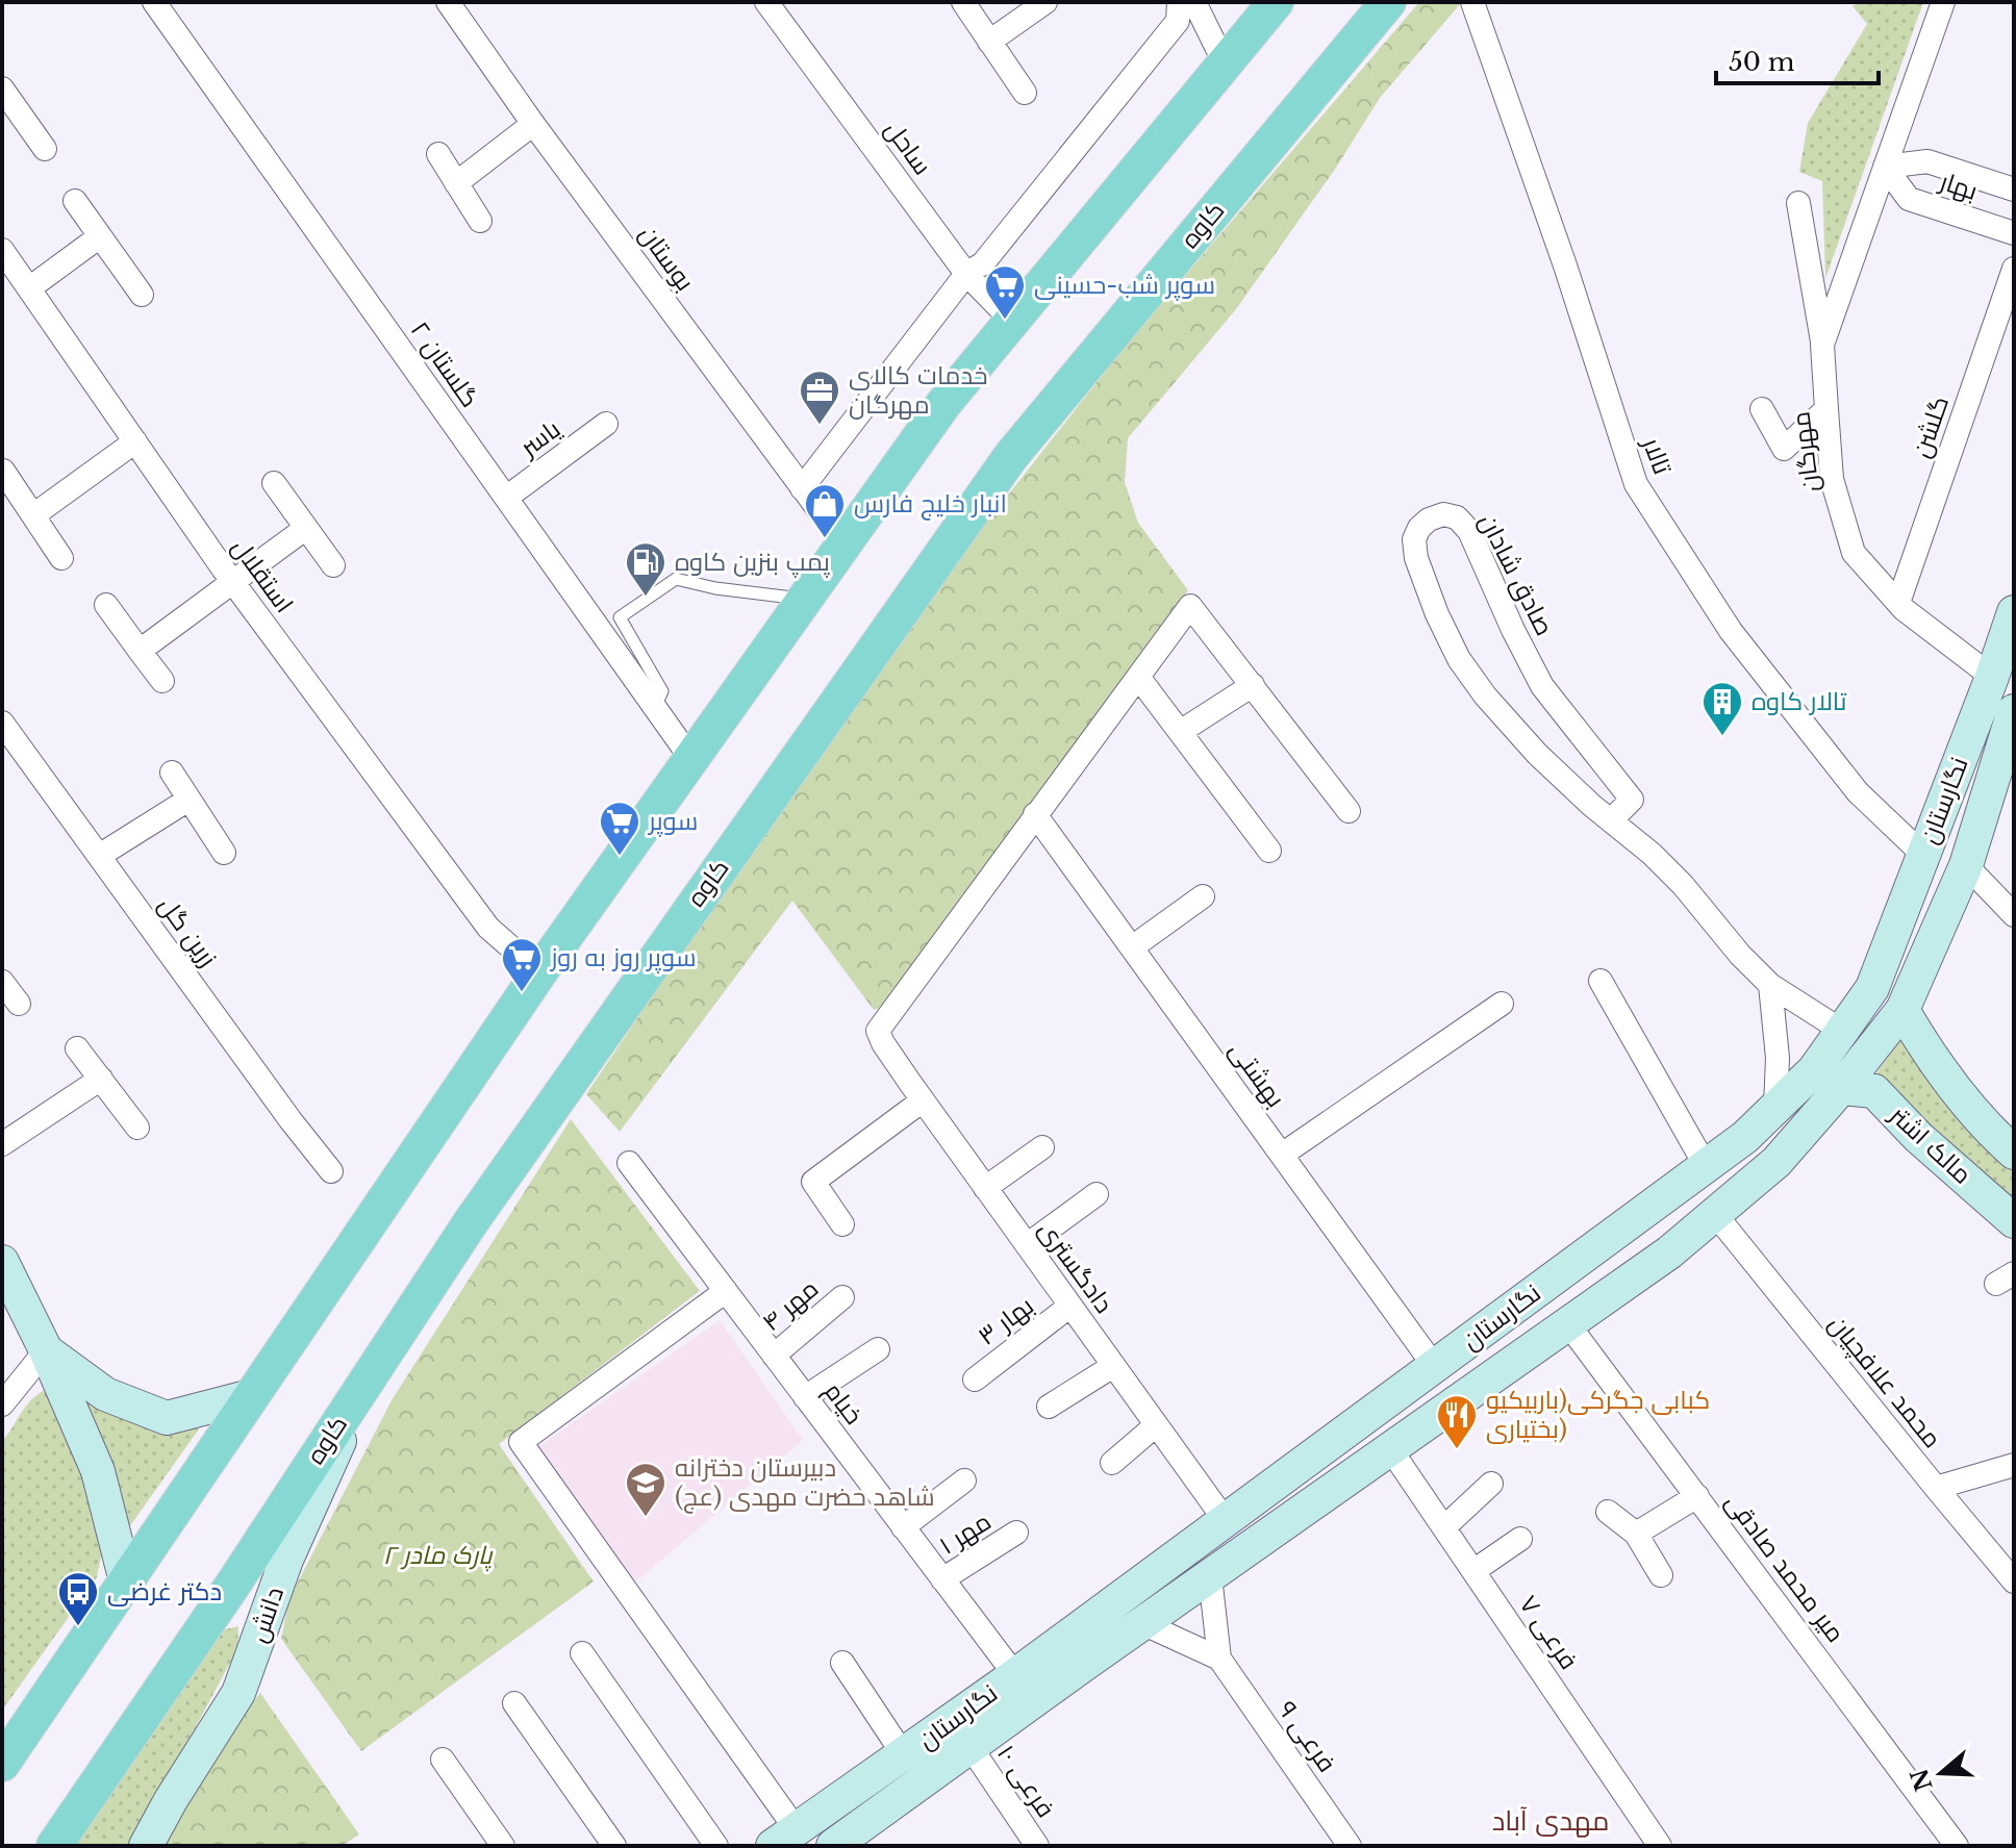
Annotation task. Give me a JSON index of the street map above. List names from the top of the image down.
{
  "streets": {
    "main road": [
      "کاوه",
      "نگارستان",
      "مالک اشتر",
      "دانش"
    ],
    "street": [
      "ساحل",
      "بهار",
      "بوستان",
      "گلستان ۲",
      "گلشن",
      "یاسر",
      "مهرگان",
      "تالار",
      "صادق شادان",
      "استقلال",
      "زرین گل",
      "بهشتی",
      "دادگستری",
      "مهر ۴",
      "بهار ۳",
      "محمد علافچیان",
      "خیام",
      "مهر ۱",
      "میر محمد صادقی",
      "فرعی ۷",
      "فرعی ۹",
      "فرعی ۱۰"
    ]
  },
  "crossings": [
    ["بهار", "مهرگان"],
    ["کاوه", "دانش"],
    ["گلستان ۲", "یاسر"],
    ["گلشن", "مهرگان"],
    ["مهرگان", "نگارستان"],
    ["تالار", "نگارستان"],
    ["صادق شادان", "نگارستان"],
    ["نگارستان", "بهشتی"],
    ["نگارستان", "مالک اشتر"],
    ["نگارستان", "دادگستری"],
    ["نگارستان", "محمد علافچیان"],
    ["نگارستان", "خیام"],
    ["نگارستان", "میر محمد صادقی"],
    ["نگارستان", "فرعی ۷"],
    ["نگارستان", "فرعی ۱۰"],
    ["بهشتی", "دادگستری"],
    ["دادگستری", "بهار ۳"],
    ["مهر ۴", "خیام"],
    ["خیام", "مهر ۱"]
  ],
  "districts": ["مهدی آباد"],
  "parks": ["پارک مادر ۲"],
  "places": {
    "supermarket": ["سوپر شب-حسینی", "سوپر", "سوپر روز به روز"],
    "office": ["خدمات کالای مهرگان"],
    "shop": ["انبار خلیج فارس"],
    "fuel station": ["پمپ بنزین کاوه"],
    "building": ["تالار کاوه"],
    "restaurant": ["کبابی جگرکی(باربیکیو بختیاری)"],
    "school or university": ["دبیرستان دخترانه شاهد حضرت مهدی (عج)"],
    "bus stop": ["دکتر غرضی"]
  },
  "scale_bar": "50 m",
  "north": "left"
}
